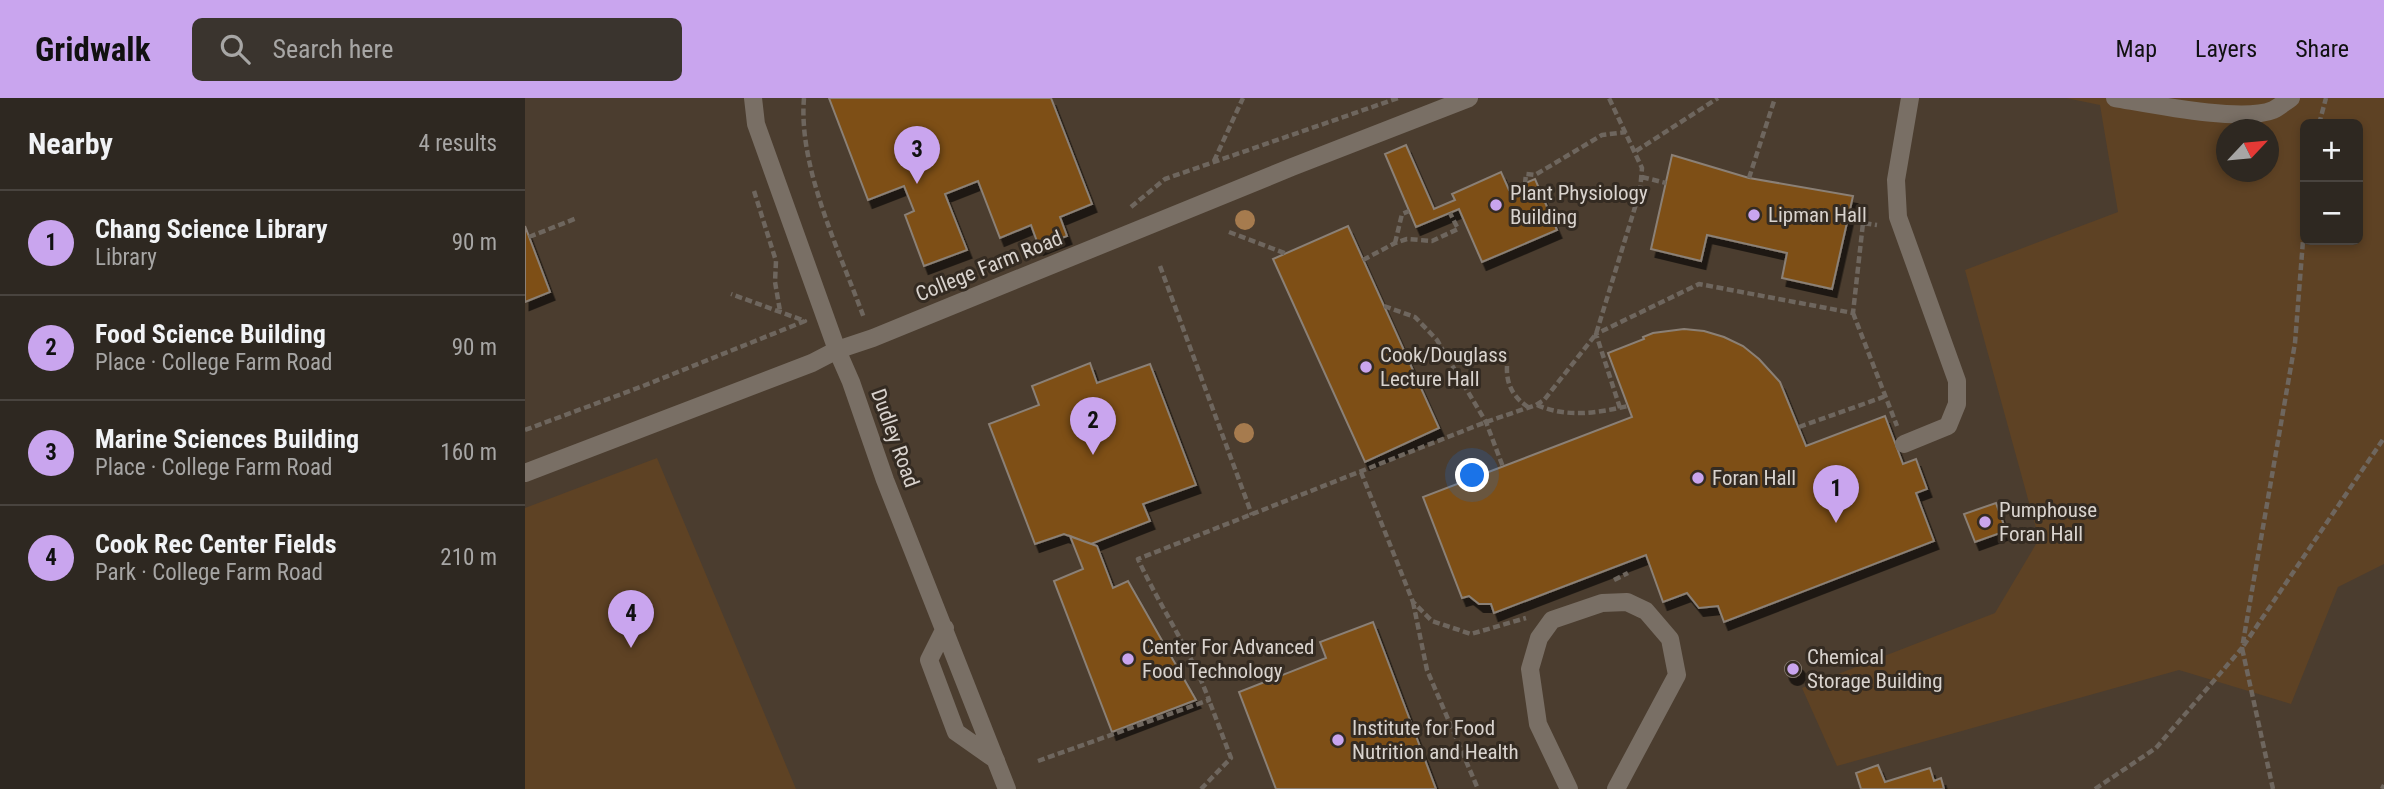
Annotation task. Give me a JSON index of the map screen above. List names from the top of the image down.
{
  "streets": {
    "street": ["College Farm Road", "Dudley Road"]
  },
  "crossings": [
    ["College Farm Road", "Dudley Road"]
  ],
  "places": [
    "Plant Physiology Building",
    "Lipman Hall",
    "Cook/Douglass Lecture Hall",
    "Foran Hall",
    "Pumphouse Foran Hall",
    "Center For Advanced Food Technology",
    "Chemical Storage Building",
    "Institute for Food Nutrition and Health"
  ],
  "north": "top right",
  "page": {
    "header": "Gridwalk",
    "search": "Search here",
    "nav": ["Map", "Layers", "Share"],
    "heading": ["Nearby", "4 results"],
    "map_buttons": ["+", "−"],
    "pins": [
      "3",
      "2",
      "1",
      "4"
    ],
    "list": [
      {
        "mark": "1",
        "name": "Chang Science Library",
        "note": "Library",
        "value": "90 m"
      },
      {
        "mark": "2",
        "name": "Food Science Building",
        "note": "Place · College Farm Road",
        "value": "90 m"
      },
      {
        "mark": "3",
        "name": "Marine Sciences Building",
        "note": "Place · College Farm Road",
        "value": "160 m"
      },
      {
        "mark": "4",
        "name": "Cook Rec Center Fields",
        "note": "Park · College Farm Road",
        "value": "210 m"
      }
    ]
  }
}
